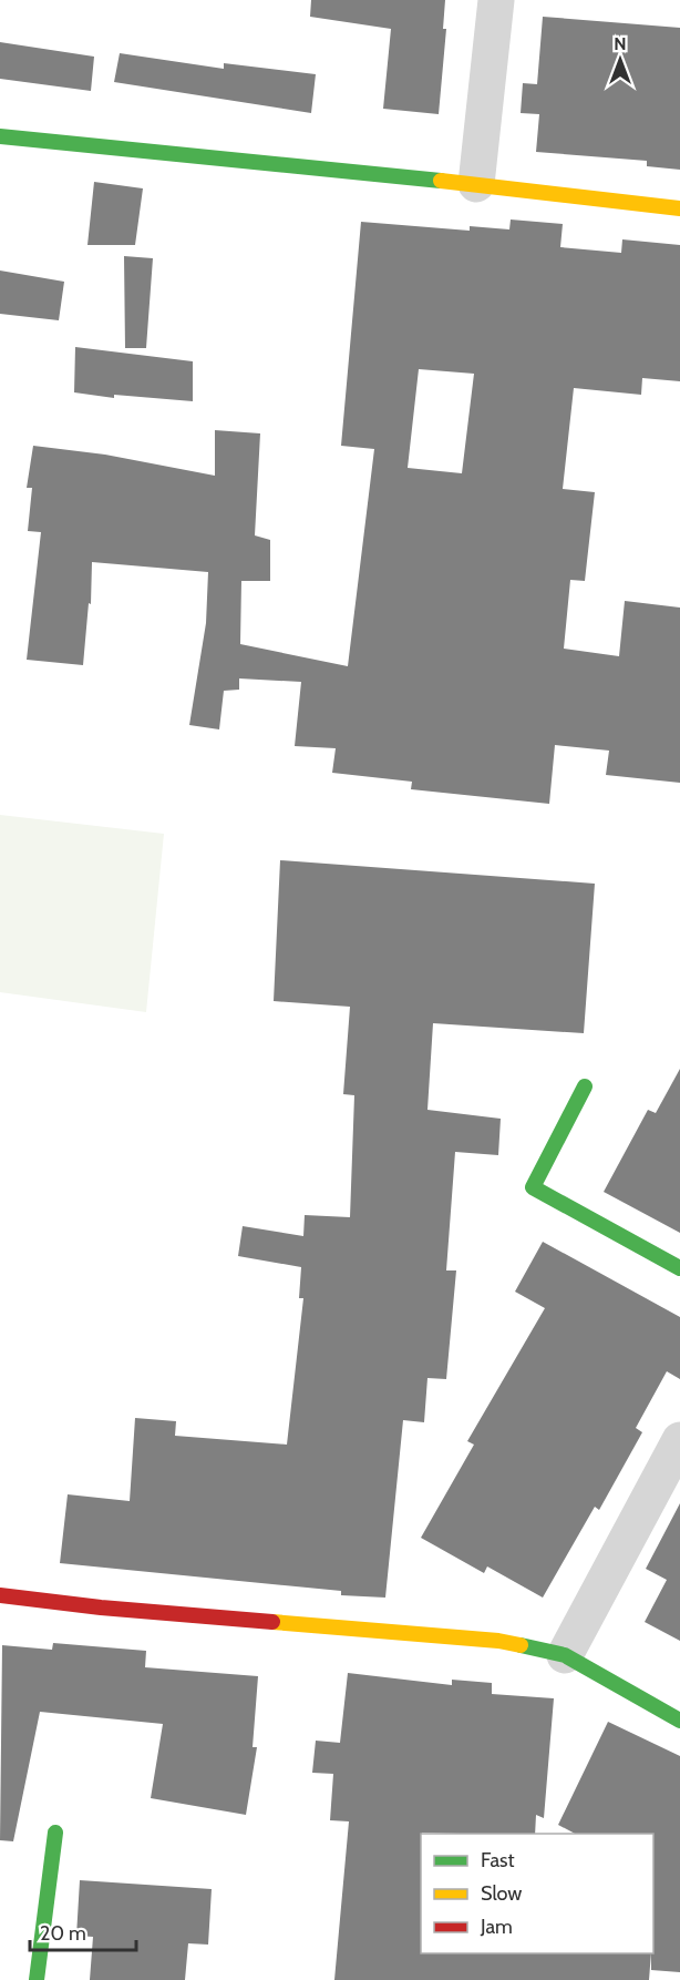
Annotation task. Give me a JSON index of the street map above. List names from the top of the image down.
{
  "legend": ["Fast", "Slow", "Jam"],
  "scale_bar": "20 m",
  "north": "top"
}
